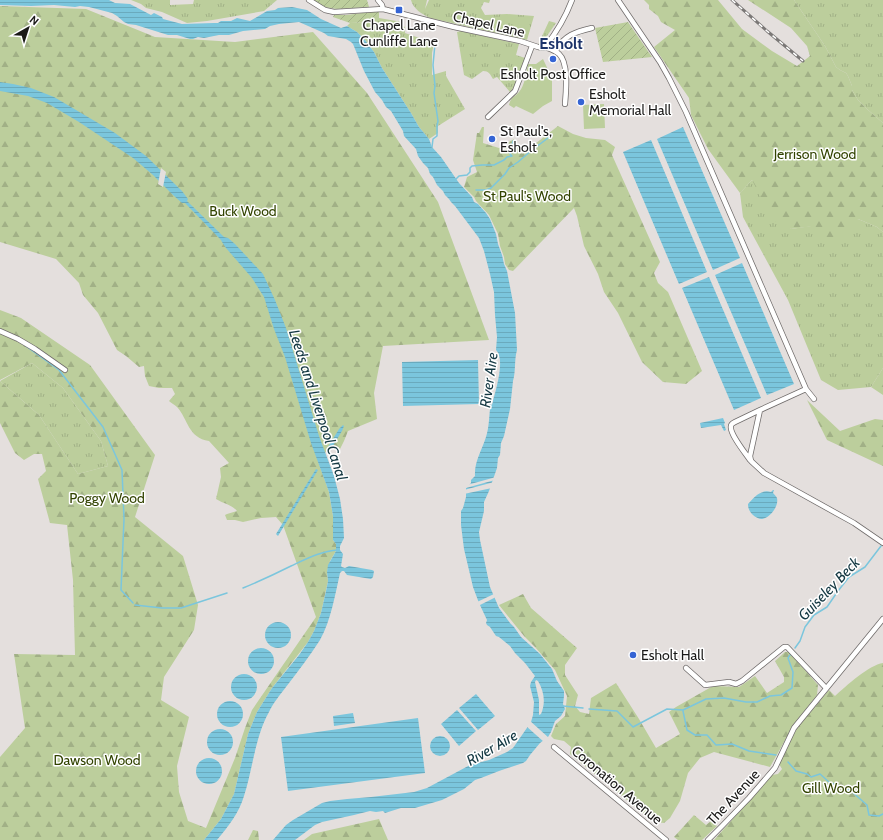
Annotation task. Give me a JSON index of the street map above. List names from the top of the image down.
{
  "streets": {
    "street": ["Chapel Lane", "Coronation Avenue", "The Avenue"]
  },
  "districts": ["Esholt"],
  "water": ["River Aire", "Leeds and Liverpool Canal", "Guiseley Beck"],
  "parks": [
    "Jerrison Wood",
    "St Paul's Wood",
    "Buck Wood",
    "Poggy Wood",
    "Dawson Wood",
    "Gill Wood"
  ],
  "places": {
    "transit": ["Chapel Lane Cunliffe Lane"],
    "other": [
      "Esholt Post Office",
      "Esholt Memorial Hall",
      "St Paul's, Esholt",
      "Esholt Hall"
    ]
  },
  "north": "top right"
}
